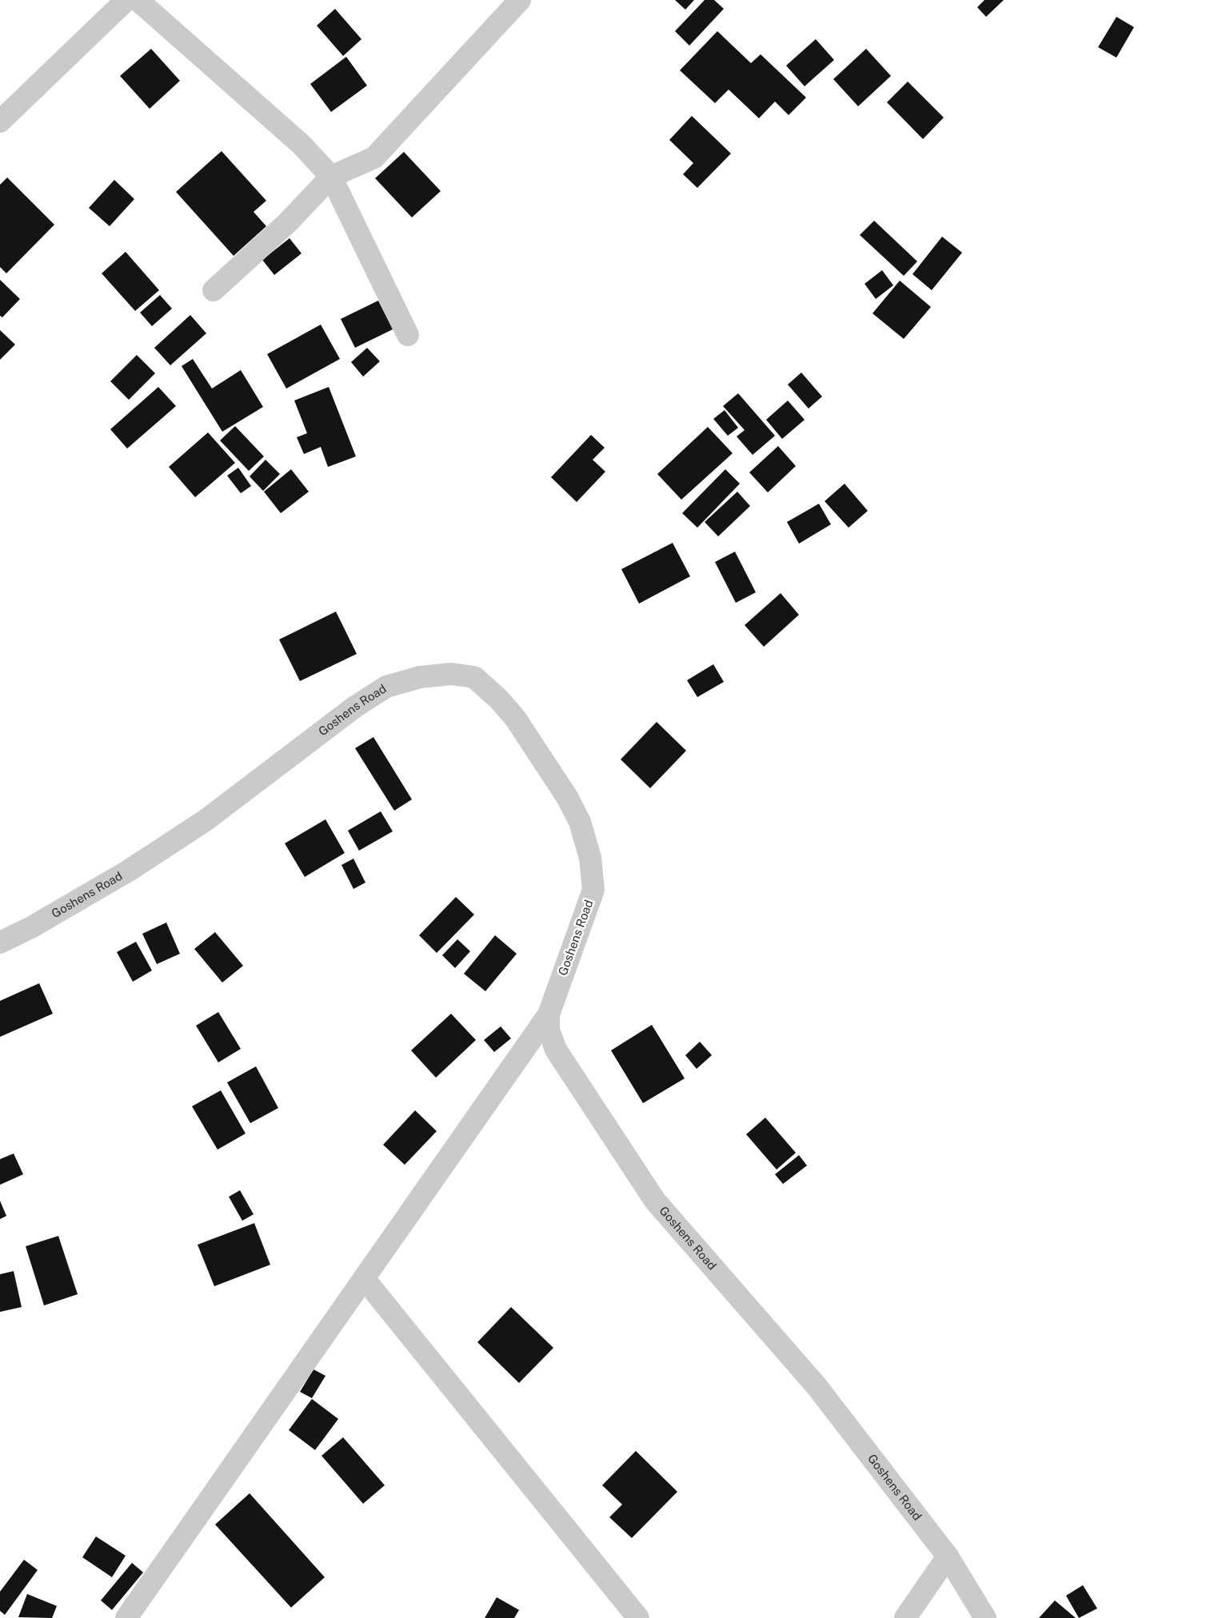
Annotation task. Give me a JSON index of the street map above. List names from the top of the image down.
{
  "streets": {
    "street": ["Goshens Road"]
  }
}
